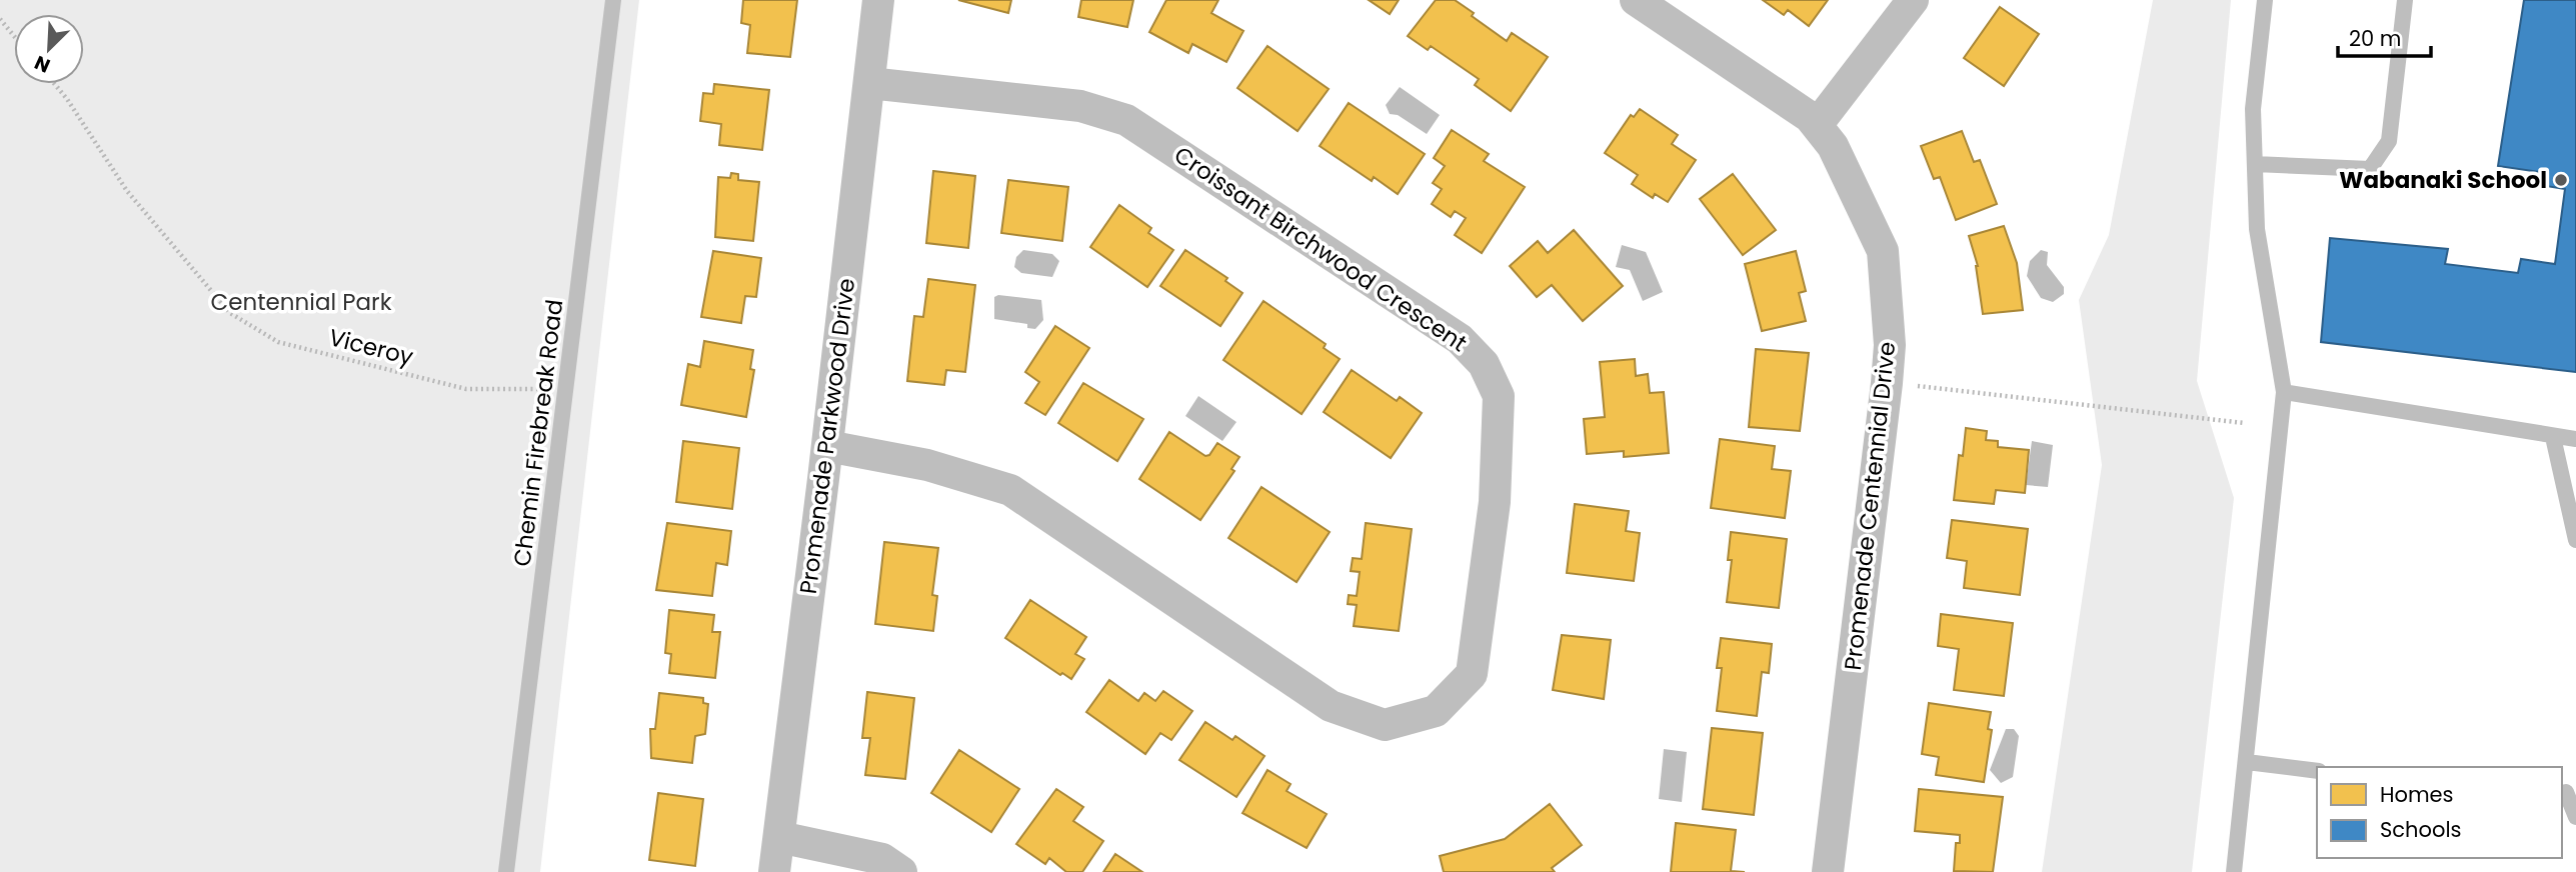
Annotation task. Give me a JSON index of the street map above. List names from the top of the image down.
{
  "streets": {
    "street": ["Croissant Birchwood Crescent", "Promenade Parkwood Drive", "Promenade Centennial Drive"],
    "lane": ["Chemin Firebreak Road"],
    "path": ["Viceroy"]
  },
  "crossings": [
    ["Croissant Birchwood Crescent", "Promenade Parkwood Drive"],
    ["Viceroy", "Chemin Firebreak Road"]
  ],
  "parks": ["Centennial Park"],
  "places": ["Wabanaki School"],
  "legend": ["Homes", "Schools"],
  "scale_bar": "20 m",
  "north": "bottom left"
}
